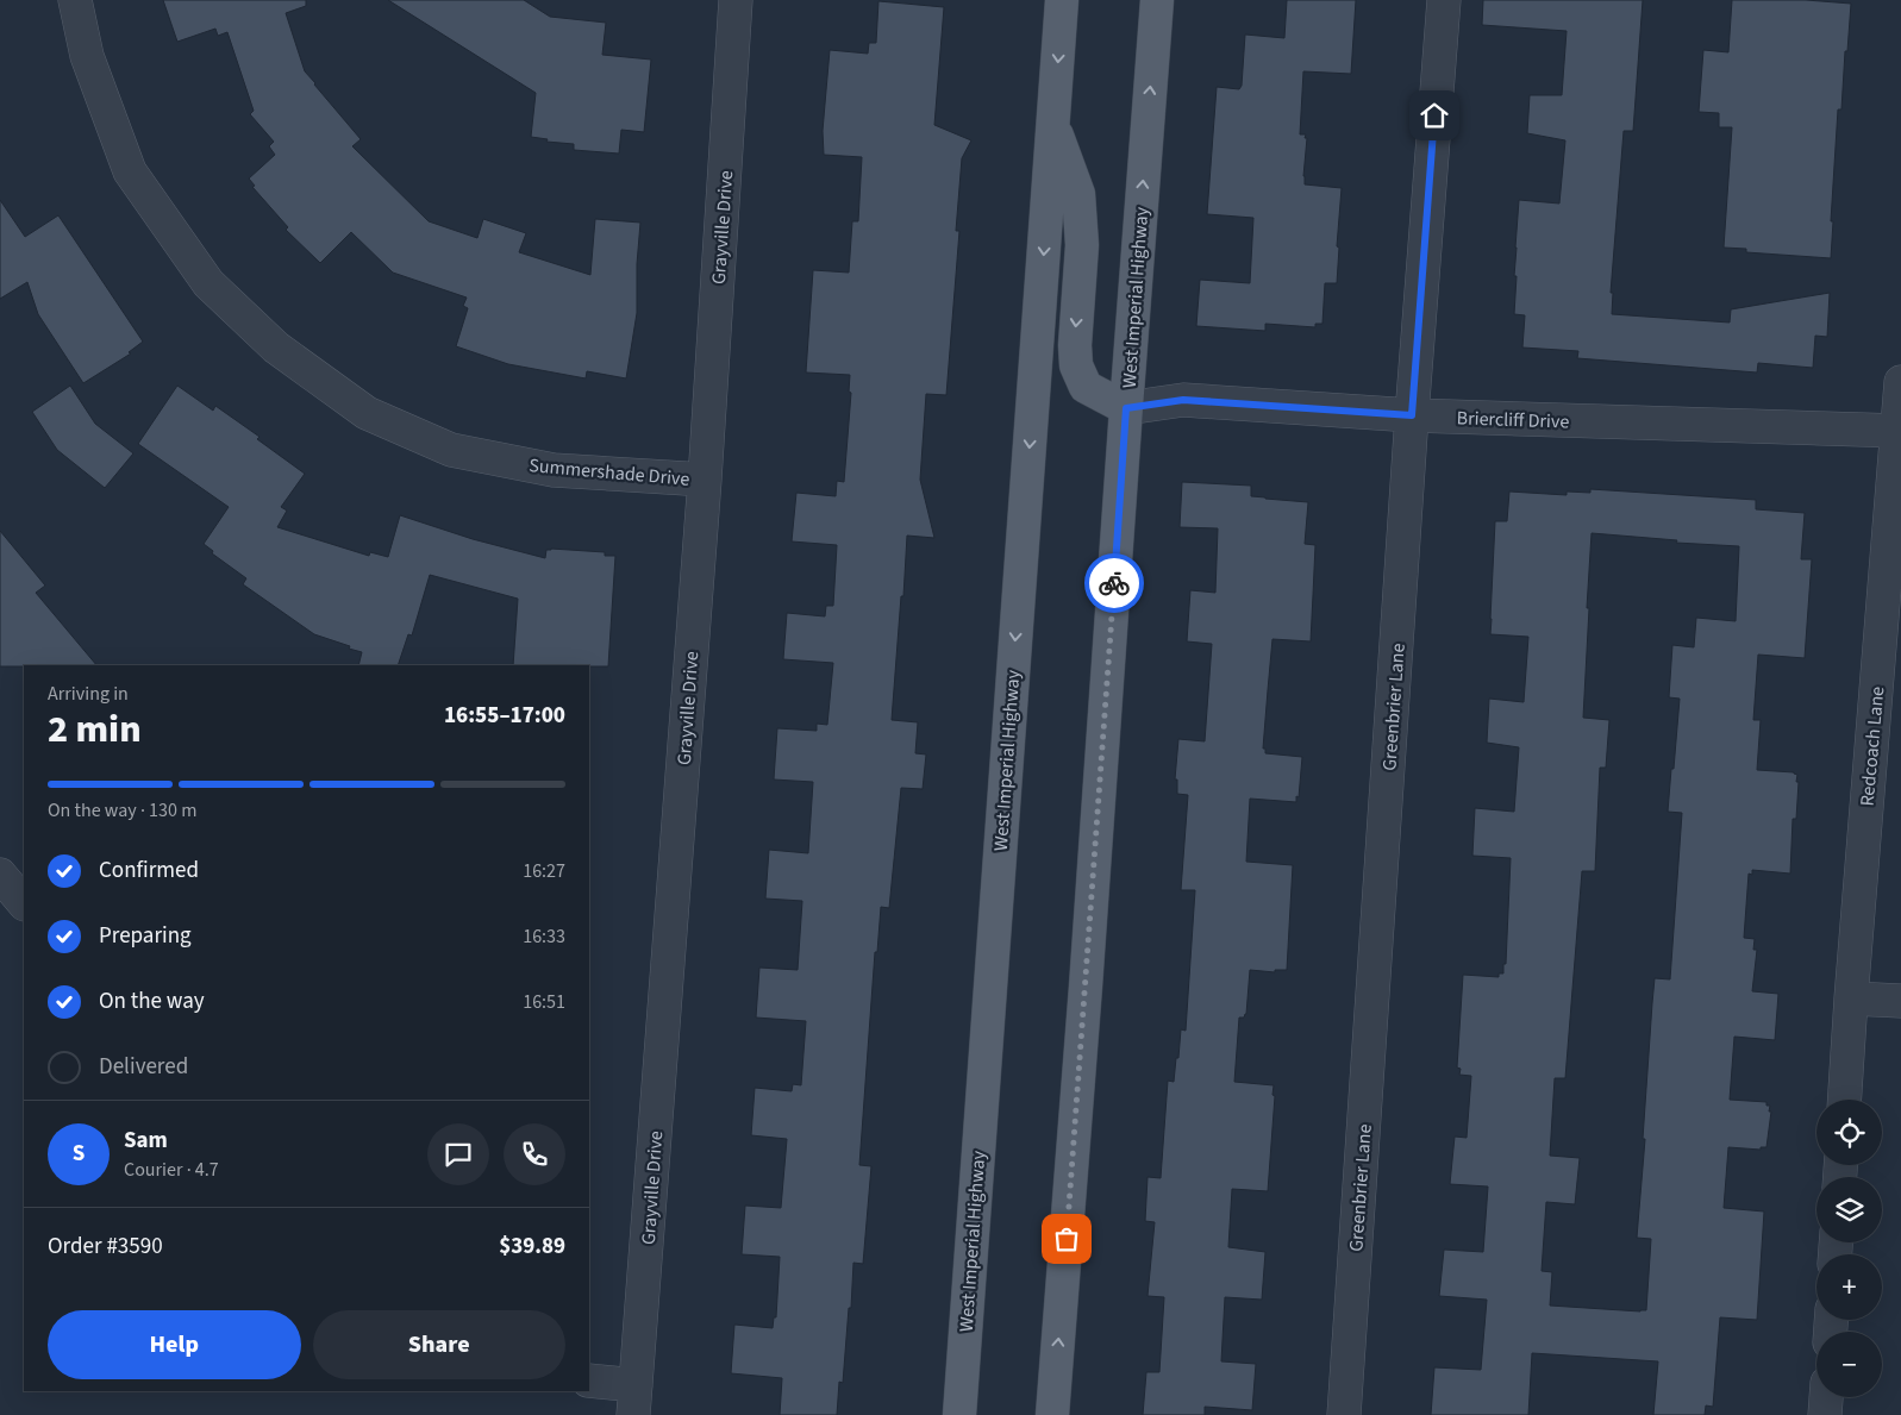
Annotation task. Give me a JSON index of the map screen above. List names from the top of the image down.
{
  "streets": {
    "main road": ["West Imperial Highway"],
    "street": [
      "Grayville Drive",
      "Briercliff Drive",
      "Summershade Drive",
      "Greenbrier Lane",
      "Redcoach Lane"
    ]
  },
  "crossings": [
    ["Grayville Drive", "Summershade Drive"],
    ["West Imperial Highway", "Briercliff Drive"],
    ["Briercliff Drive", "Greenbrier Lane"],
    ["Briercliff Drive", "Redcoach Lane"]
  ],
  "page": {
    "heading": ["2 min", "Arriving in", "16:55–17:00"],
    "panel": [
      "Sam",
      "Courier · 4.7",
      "Order #3590",
      "$39.89"
    ],
    "bar": "On the way · 130 m",
    "list": [
      ["Confirmed", "16:27"],
      ["Preparing", "16:33"],
      ["On the way", "16:51"],
      "Delivered"
    ],
    "map_buttons": ["+", "−"],
    "round": "S",
    "buttons": ["Help", "Share"]
  }
}
